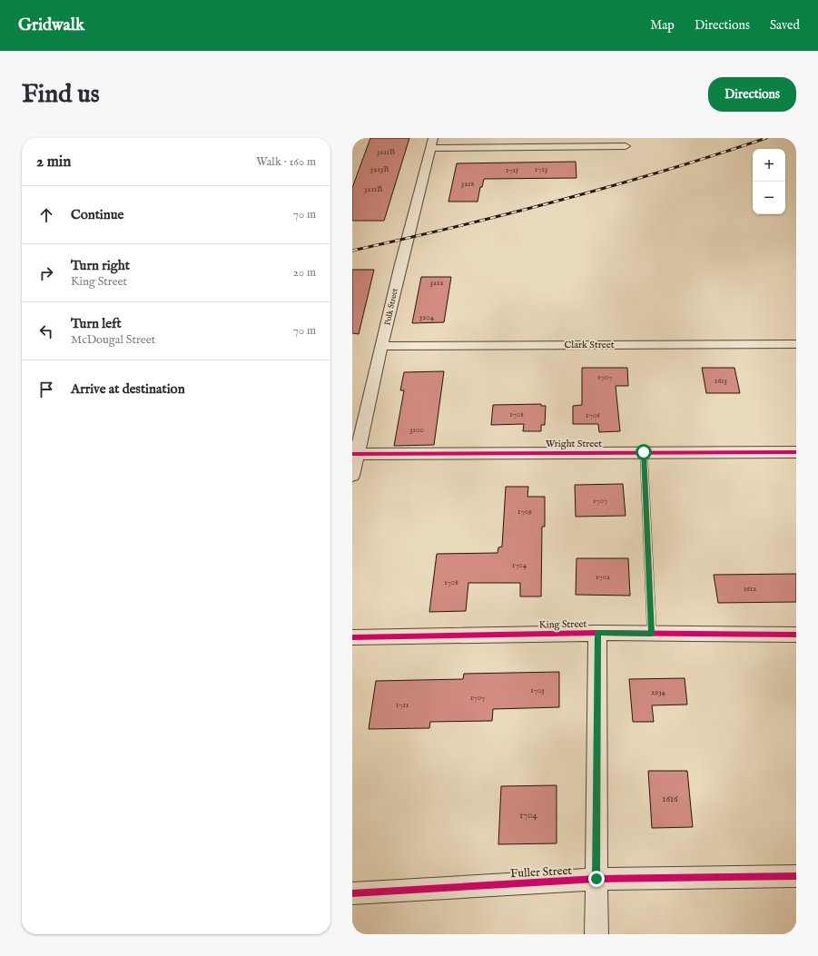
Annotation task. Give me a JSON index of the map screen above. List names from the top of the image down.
{
  "streets": {
    "street": [
      "Polk Street",
      "Clark Street",
      "Wright Street",
      "King Street",
      "Fuller Street"
    ]
  },
  "crossings": [
    ["Polk Street", "Clark Street"],
    ["Polk Street", "Wright Street"]
  ],
  "house_numbers": [
    "3215B",
    "3213B",
    "1713",
    "1715",
    "3218",
    "3211B",
    "3212",
    "3204",
    "1707",
    "1613",
    "1708",
    "1706",
    "3100",
    "1707",
    "1709",
    "1704",
    "1702",
    "1708",
    "1612",
    "1703",
    "2934",
    "1707",
    "1711",
    "1616",
    "1704"
  ],
  "page": {
    "header": "Gridwalk",
    "nav": ["Map", "Directions", "Saved"],
    "buttons": "Directions",
    "title": "Find us",
    "heading": ["2 min", "Walk · 160 m"],
    "map_buttons": ["+", "−"],
    "list": [
      ["Continue", "70 m"],
      ["Turn right", "King Street", "20 m"],
      ["Turn left", "McDougal Street", "70 m"],
      "Arrive at destination"
    ]
  }
}
